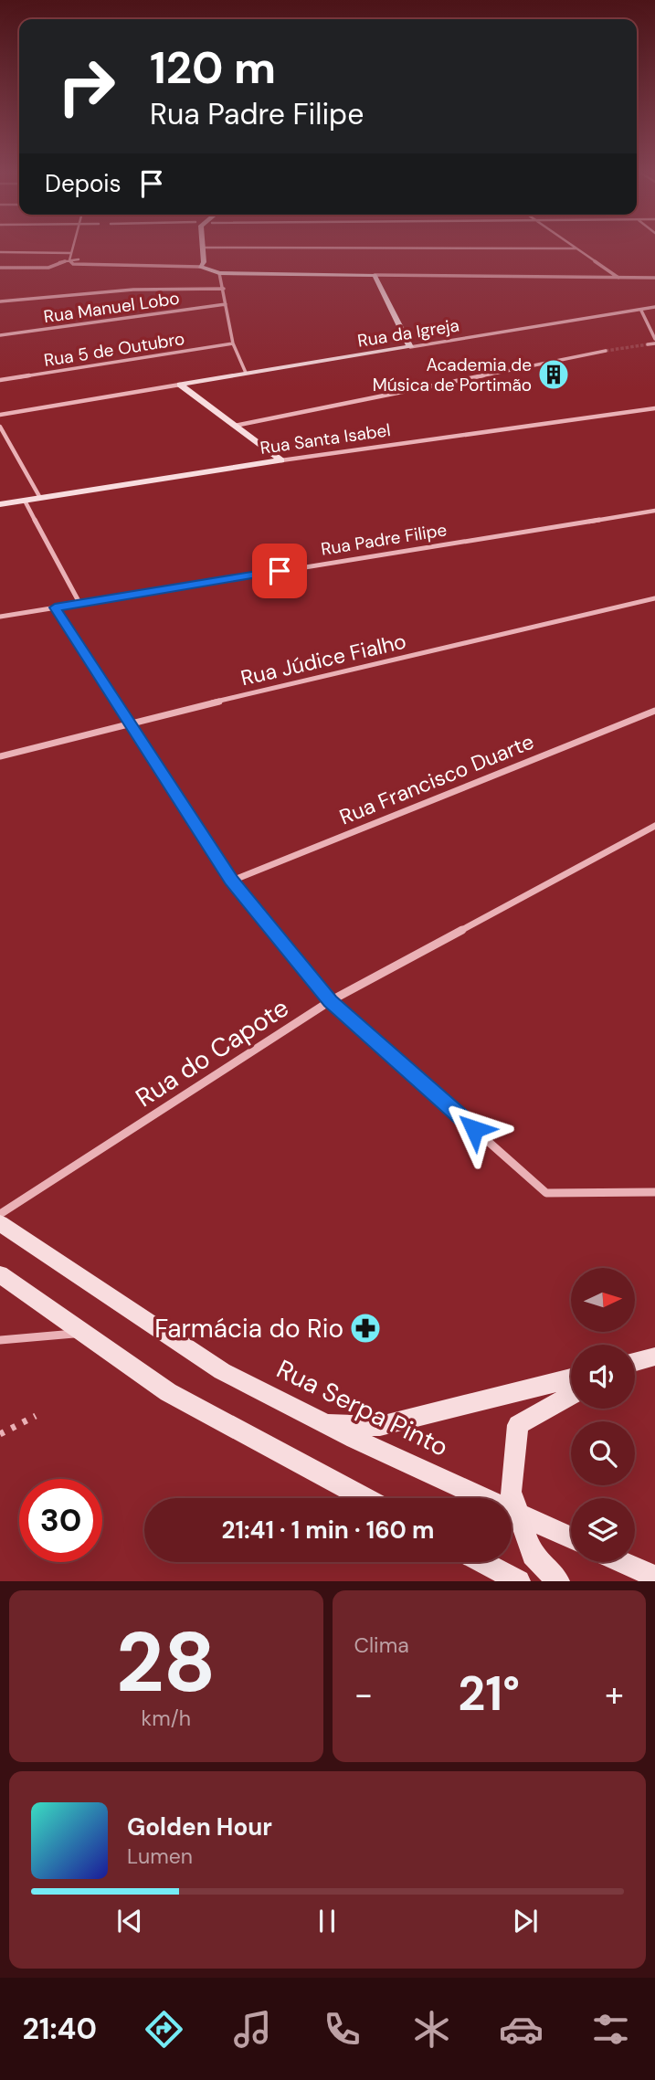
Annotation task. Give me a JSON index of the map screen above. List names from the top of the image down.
{
  "streets": {
    "street": [
      "Rua Manuel Lobo",
      "Rua da Igreja",
      "Rua 5 de Outubro",
      "Rua Santa Isabel",
      "Rua Padre Filipe",
      "Rua Júdice Fialho",
      "Rua Francisco Duarte",
      "Rua do Capote",
      "Rua Serpa Pinto"
    ]
  },
  "places": {
    "building": ["Academia de Música de Portimão"],
    "pharmacy": ["Farmácia do Rio"]
  },
  "north": "right",
  "page": {
    "turn": ["120 m", "Rua Padre Filipe"],
    "then": "Depois",
    "limit": "30",
    "trip": "21:41 · 1 min · 160 m",
    "tile": [
      ["28", "km/h"],
      "Clima"
    ],
    "heat": ["−", "21°", "+"],
    "song": ["Golden Hour", "Lumen"],
    "tabs": "21:40"
  }
}
